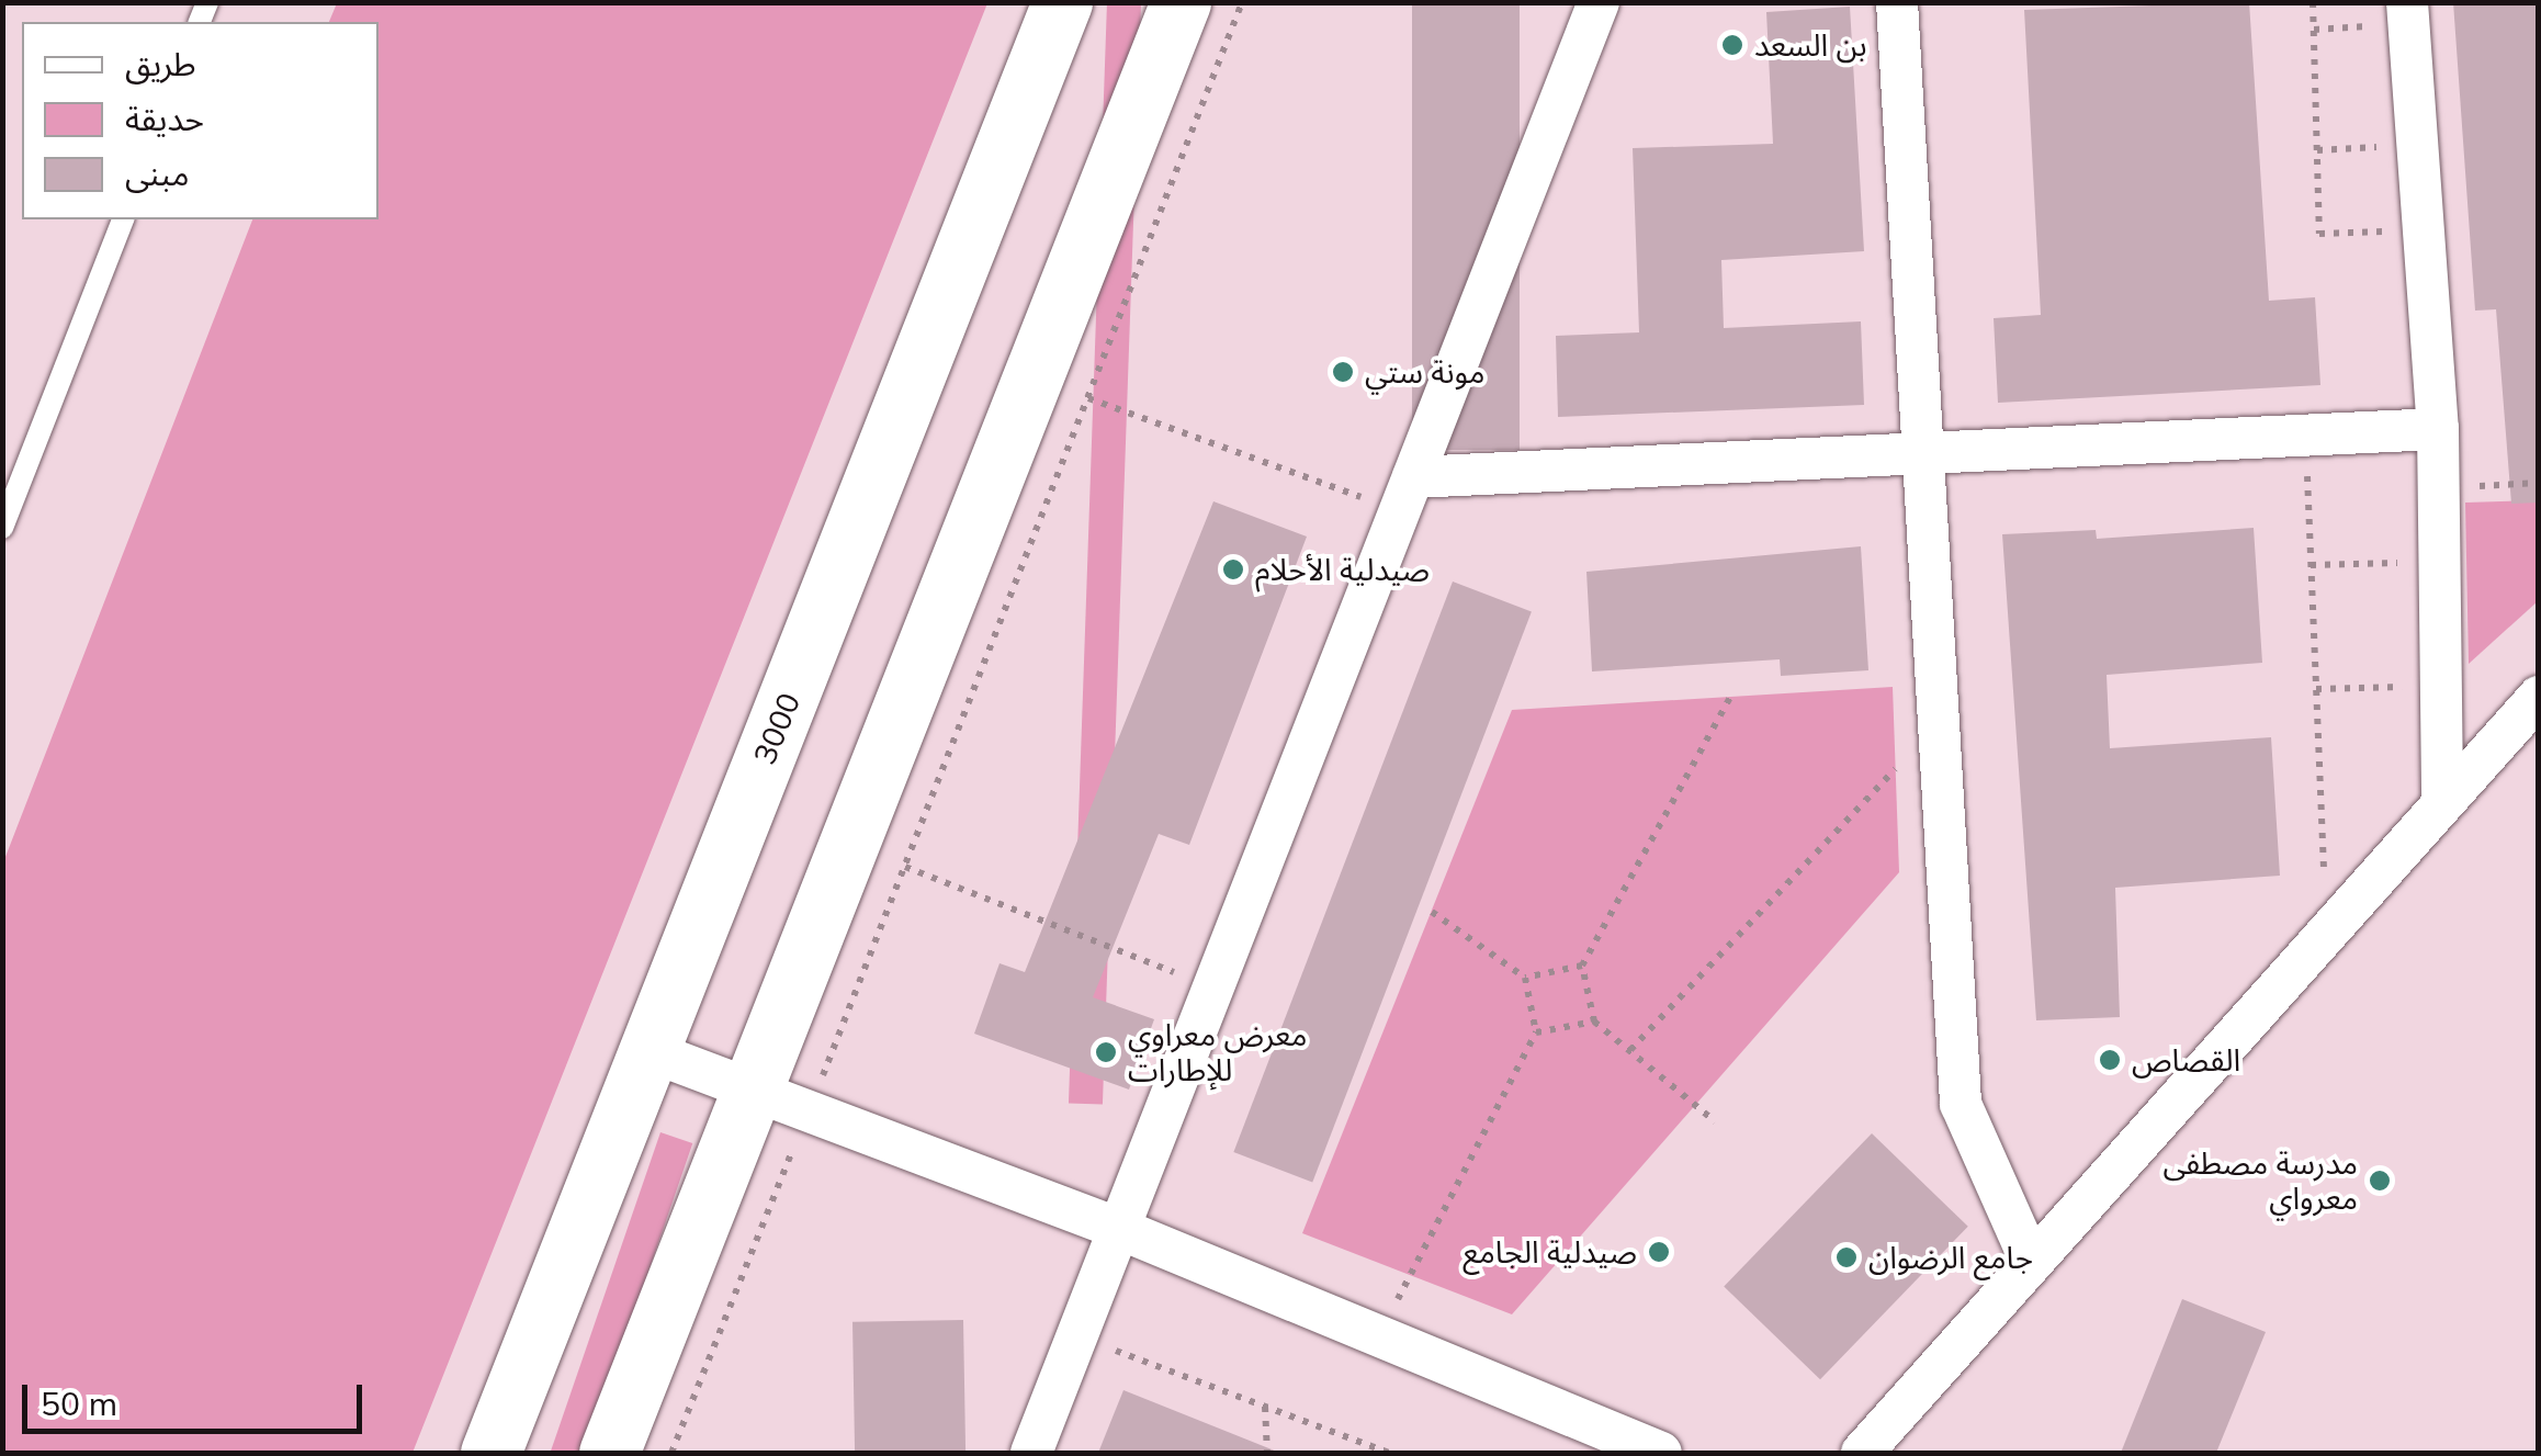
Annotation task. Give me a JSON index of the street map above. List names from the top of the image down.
{
  "streets": {
    "street": ["3000"]
  },
  "places": [
    "بن السعد",
    "مونة ستي",
    "صيدلية الأحلام",
    "معرض معراوي للإطارات",
    "القصاص",
    "مدرسة مصطفى معرواي",
    "صيدلية الجامع",
    "جامع الرضوان"
  ],
  "legend": ["طريق", "حديقة", "مبنى"],
  "scale_bar": "50 m"
}
